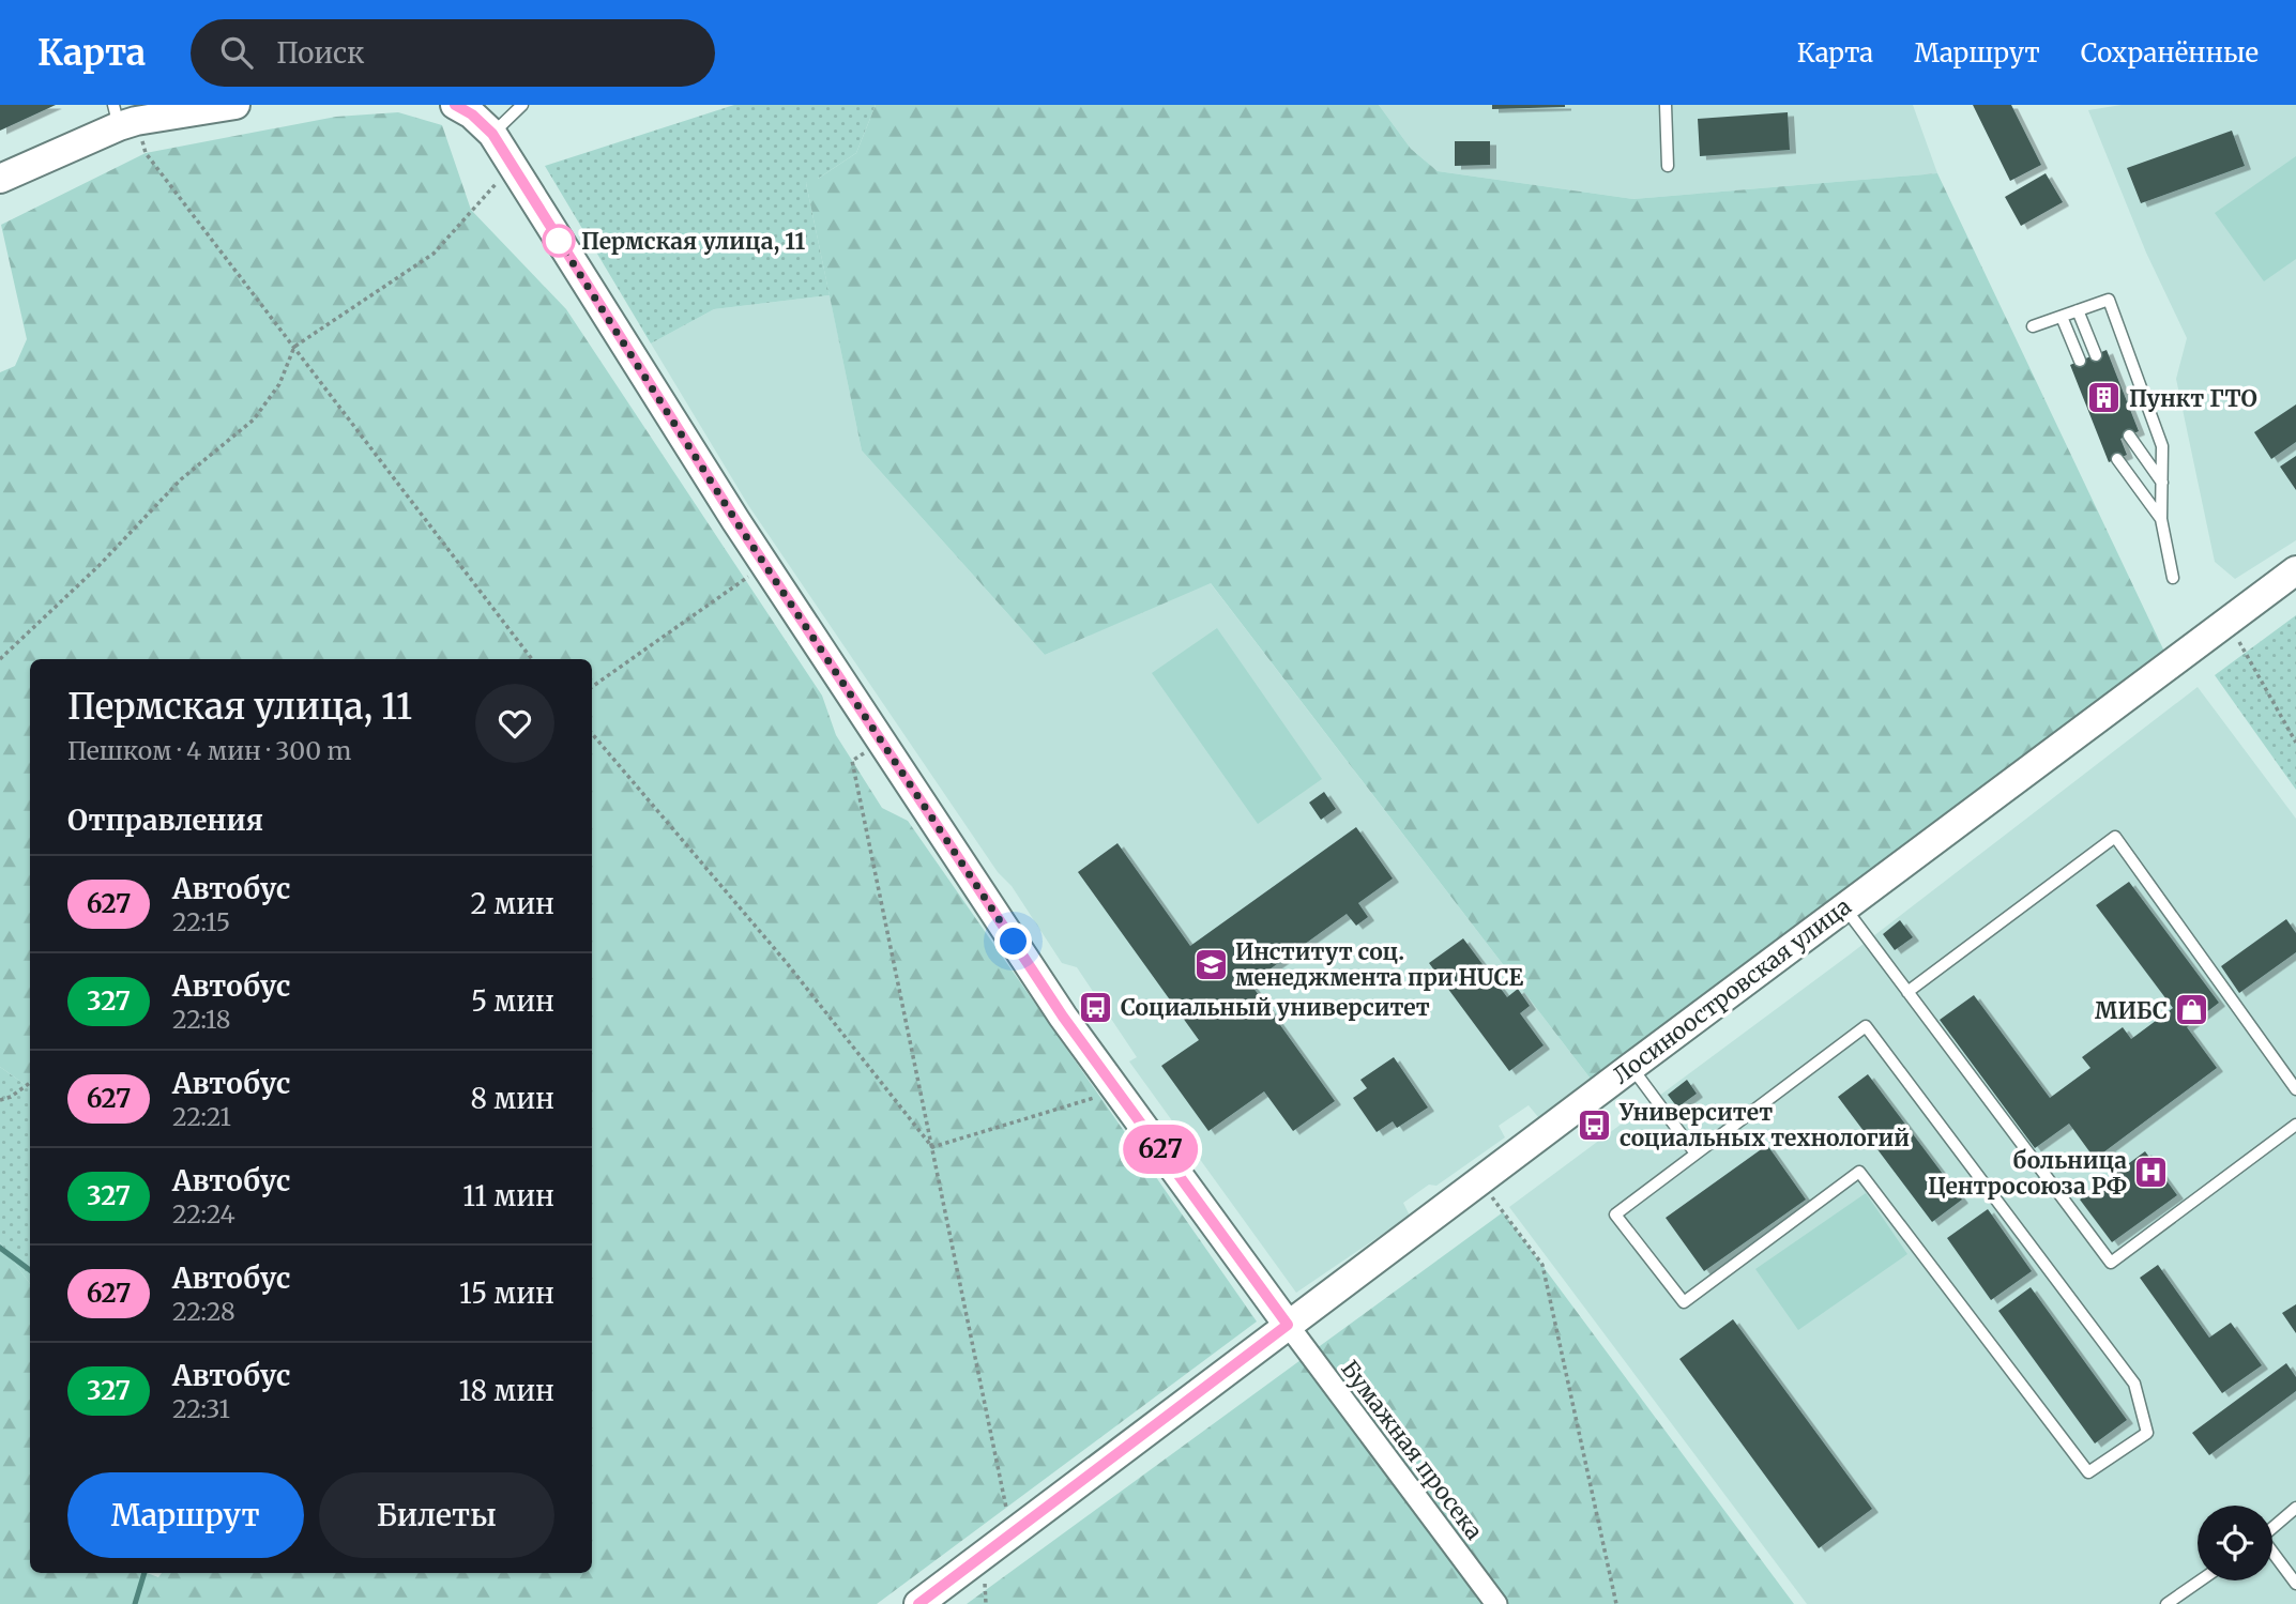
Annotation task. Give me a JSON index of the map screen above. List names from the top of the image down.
{
  "streets": {
    "street": ["Лосиноостровская улица", "Бумажная просека"]
  },
  "crossings": [
    ["Лосиноостровская улица", "Бумажная просека"]
  ],
  "places": {
    "other": ["Пермская улица, 11"],
    "building": ["Пункт ГТО"],
    "school or university": ["Институт соц. менеджмента при HUCE"],
    "bus stop": ["Социальный университет", "Университет социальных технологий"],
    "shop": ["МИБС"],
    "hospital": ["больница Центросоюза РФ"]
  },
  "lines": ["bus line 627"],
  "page": {
    "header": "Карта",
    "search": "Поиск",
    "nav": ["Карта", "Маршрут", "Сохранённые"],
    "on_map": "627",
    "heading": [
      ["Пермская улица, 11", "Пешком · 4 мин · 300 m"],
      "Отправления"
    ],
    "list": [
      {
        "mark": "627",
        "name": "Автобус",
        "note": "22:15",
        "value": "2 мин"
      },
      {
        "mark": "327",
        "name": "Автобус",
        "note": "22:18",
        "value": "5 мин"
      },
      {
        "mark": "627",
        "name": "Автобус",
        "note": "22:21",
        "value": "8 мин"
      },
      {
        "mark": "327",
        "name": "Автобус",
        "note": "22:24",
        "value": "11 мин"
      },
      {
        "mark": "627",
        "name": "Автобус",
        "note": "22:28",
        "value": "15 мин"
      },
      {
        "mark": "327",
        "name": "Автобус",
        "note": "22:31",
        "value": "18 мин"
      }
    ],
    "buttons": ["Маршрут", "Билеты"]
  }
}
